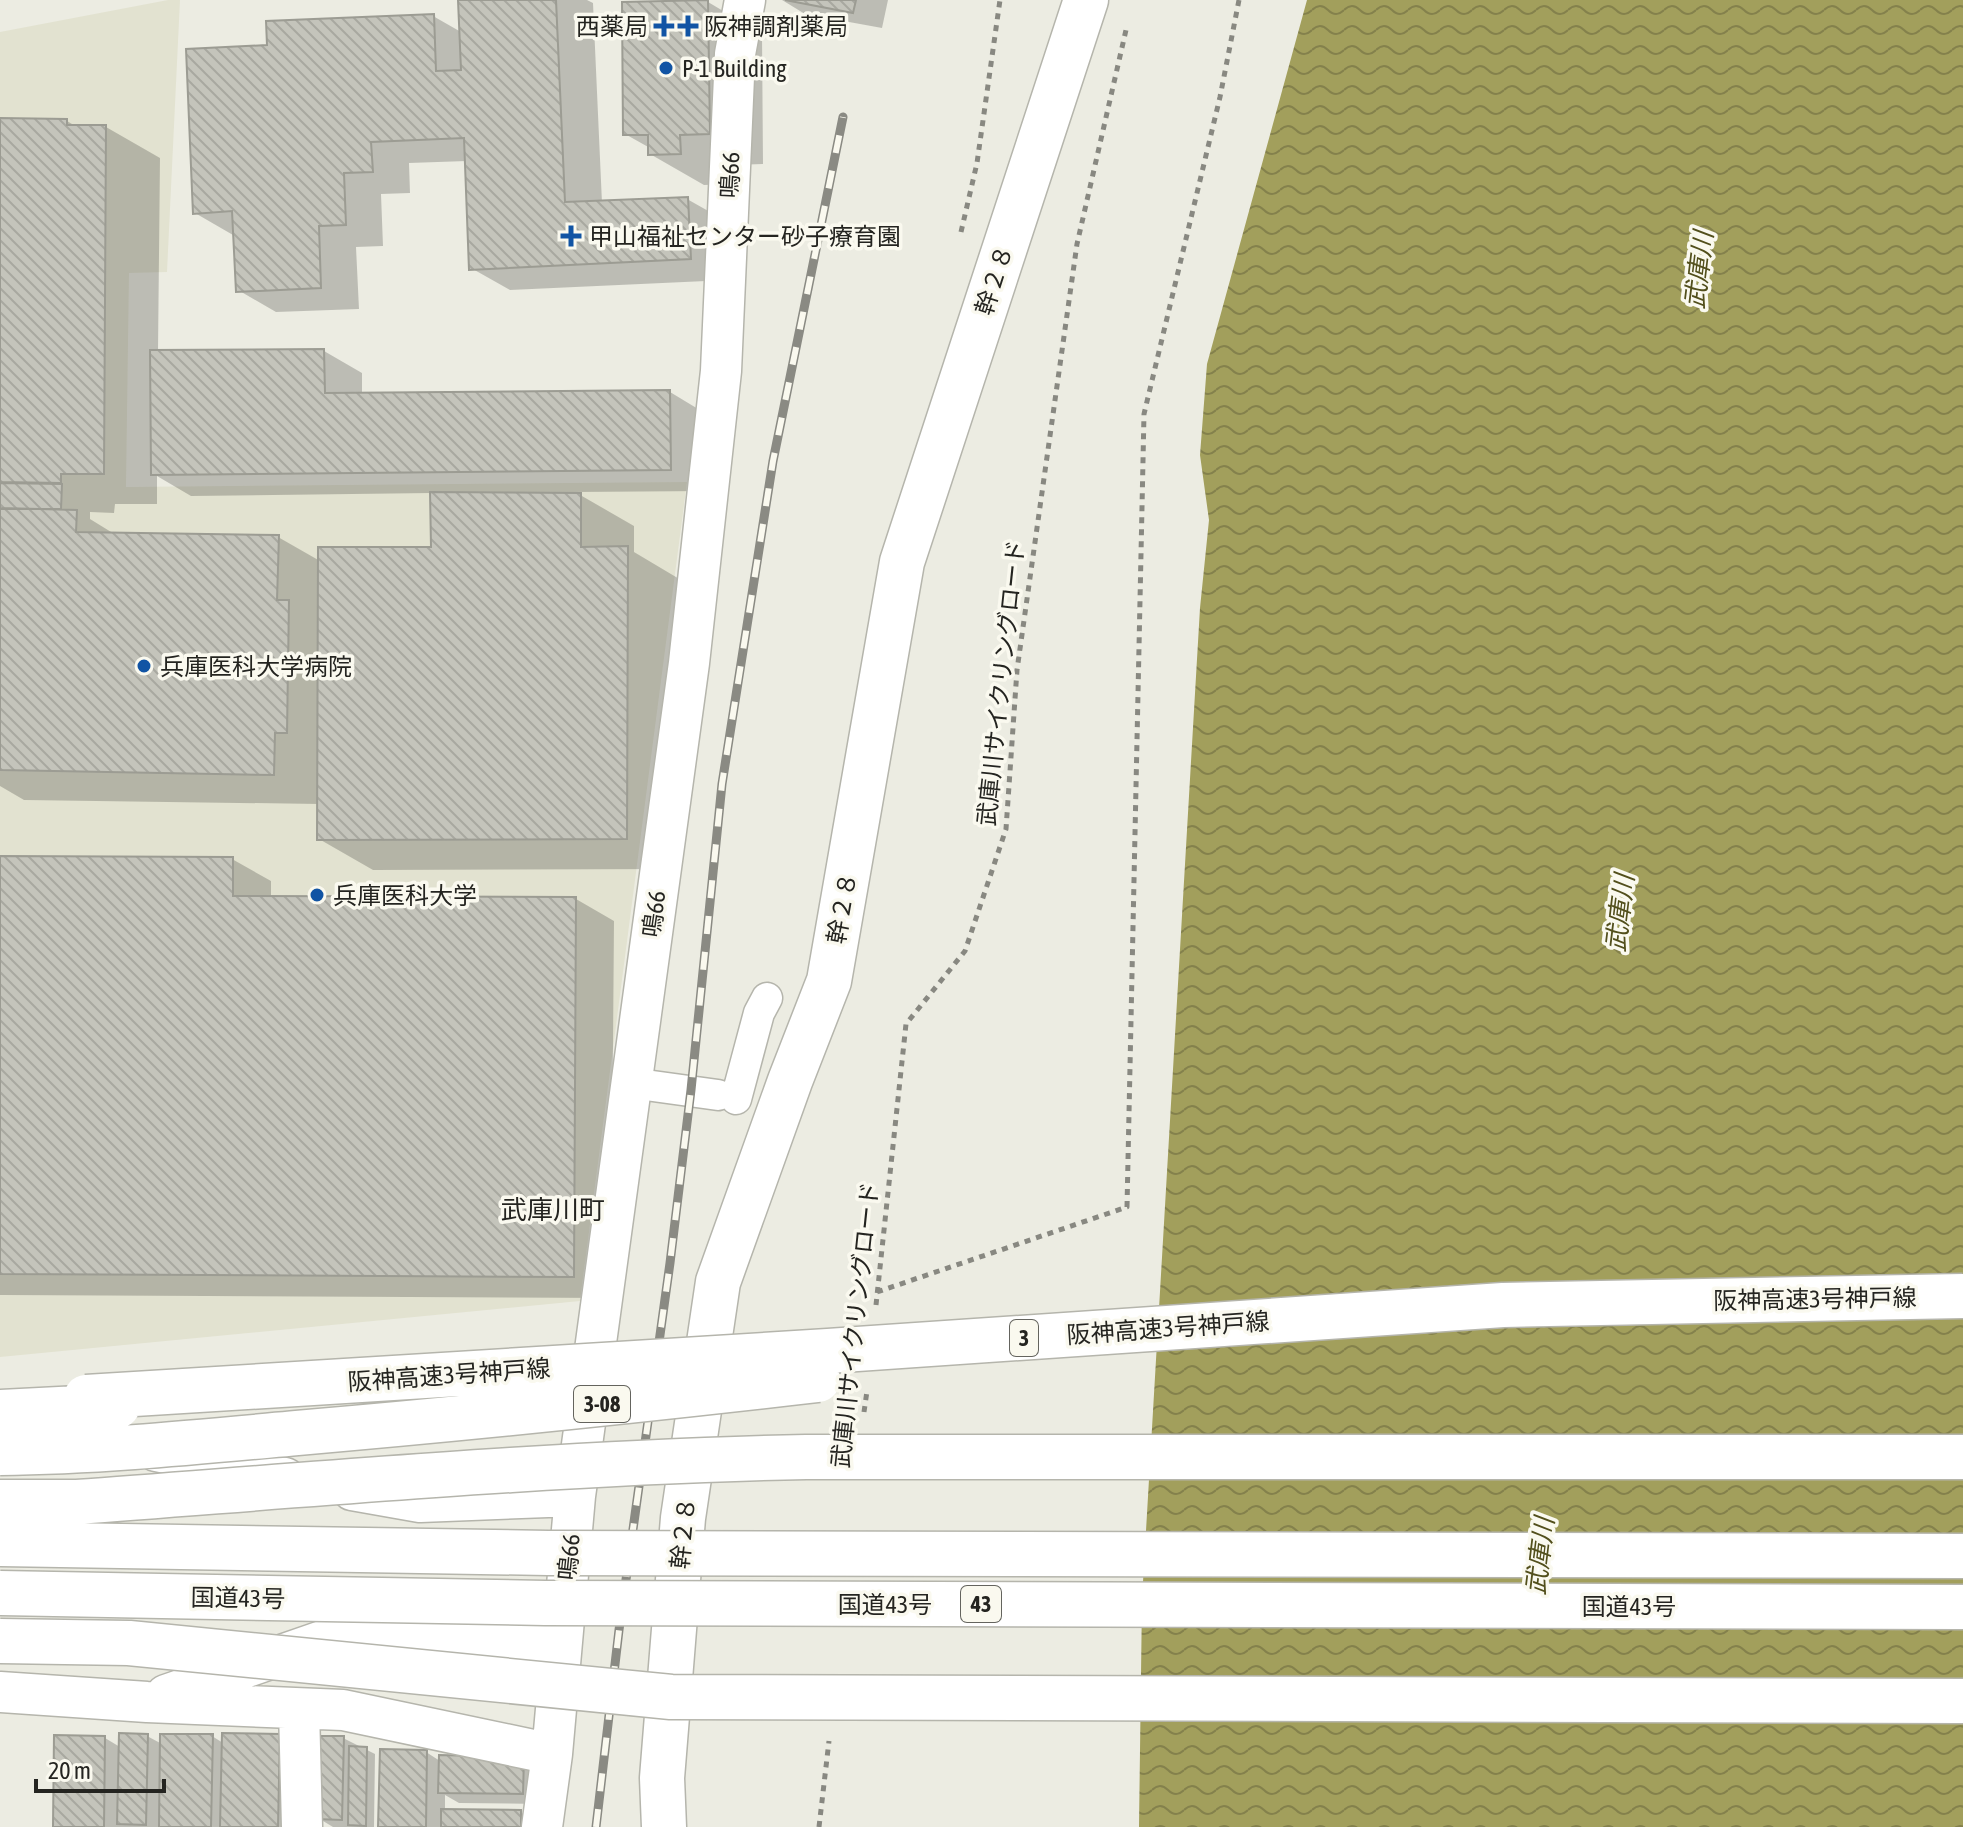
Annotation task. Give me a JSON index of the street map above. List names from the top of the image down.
{
  "streets": {
    "main road": [
      "幹２８",
      "阪神高速3号神戸線",
      "3",
      "3-08",
      "国道43号",
      "43"
    ],
    "street": ["鳴66"],
    "path": ["武庫川サイクリングロード"]
  },
  "crossings": [
    ["阪神高速3号神戸線", "3-08"]
  ],
  "districts": ["武庫川町"],
  "water": ["武庫川"],
  "places": {
    "health": ["西薬局", "阪神調剤薬局", "甲山福祉センター砂子療育園"],
    "other": ["P-1 Building", "兵庫医科大学病院", "兵庫医科大学"]
  },
  "scale_bar": "20 m"
}
